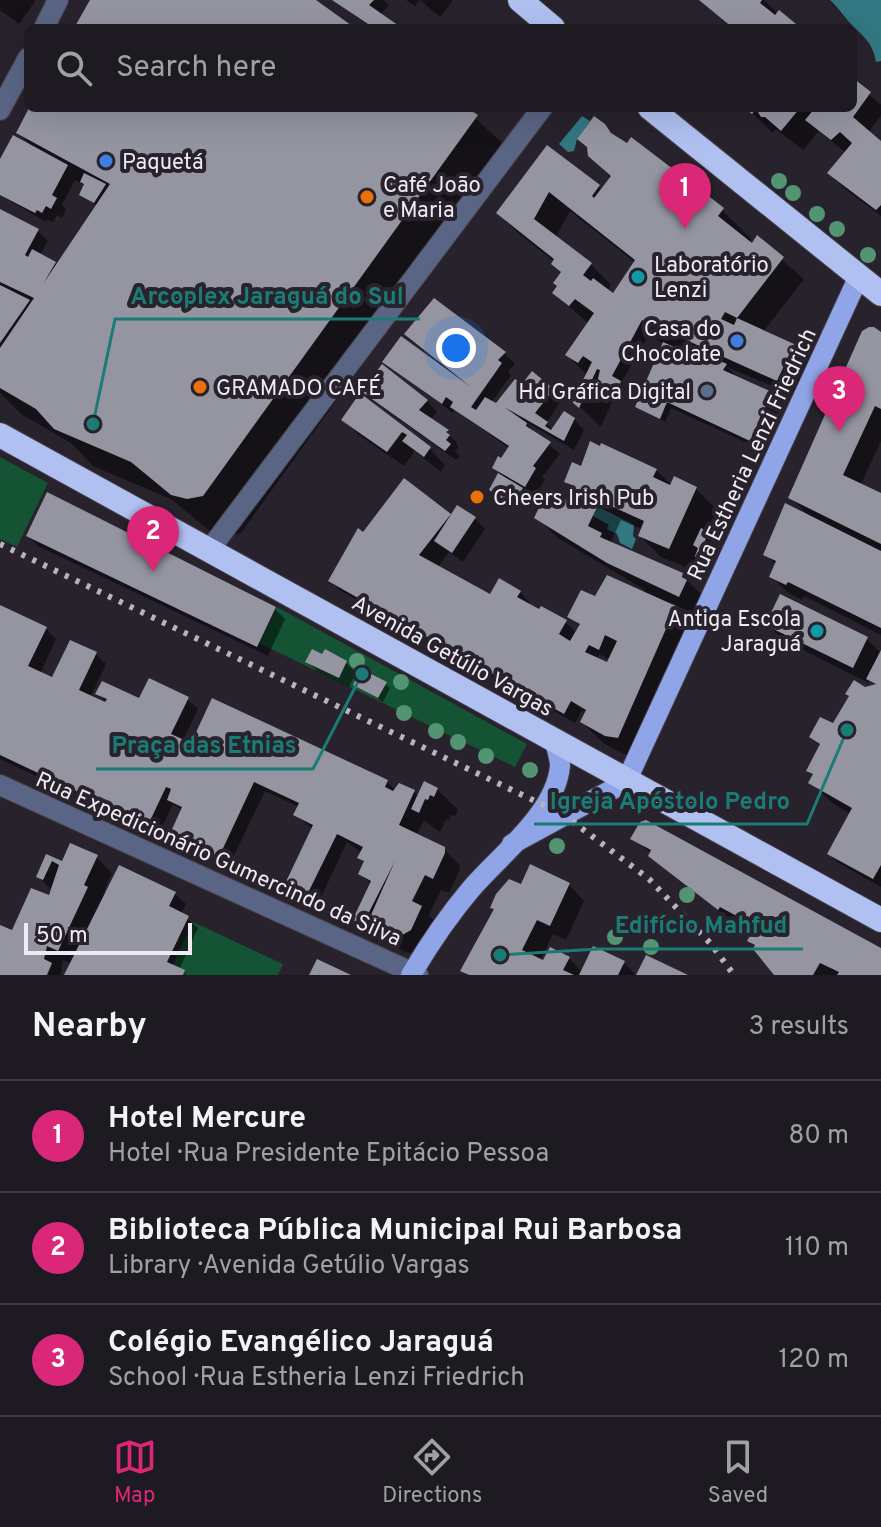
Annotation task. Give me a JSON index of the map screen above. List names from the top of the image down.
{
  "streets": {
    "highway": ["Avenida Getúlio Vargas"],
    "main road": ["Rua Estheria Lenzi Friedrich"],
    "street": ["Rua Expedicionário Gumercindo da Silva"]
  },
  "crossings": [
    ["Rua Estheria Lenzi Friedrich", "Avenida Getúlio Vargas"]
  ],
  "places": [
    "Paquetá",
    "Café João e Maria",
    "Laboratório Lenzi",
    "Casa do Chocolate",
    "GRAMADO CAFÉ",
    "Hd Gráfica Digital",
    "Arcoplex Jaraguá do Sul",
    "Cheers Irish Pub",
    "Antiga Escola Jaraguá",
    "Praça das Etnias",
    "Igreja Apóstolo Pedro",
    "Edifício Mahfud"
  ],
  "scale_bar": "50 m",
  "page": {
    "search": "Search here",
    "pins": ["1", "3", "2"],
    "scale": "50 m",
    "heading": ["Nearby", "3 results"],
    "list": [
      {
        "mark": "1",
        "name": "Hotel Mercure",
        "note": "Hotel · Rua Presidente Epitácio Pessoa",
        "value": "80 m"
      },
      {
        "mark": "2",
        "name": "Biblioteca Pública Municipal Rui Barbosa",
        "note": "Library · Avenida Getúlio Vargas",
        "value": "110 m"
      },
      {
        "mark": "3",
        "name": "Colégio Evangélico Jaraguá",
        "note": "School · Rua Estheria Lenzi Friedrich",
        "value": "120 m"
      }
    ],
    "nav": ["Map", "Directions", "Saved"]
  }
}
